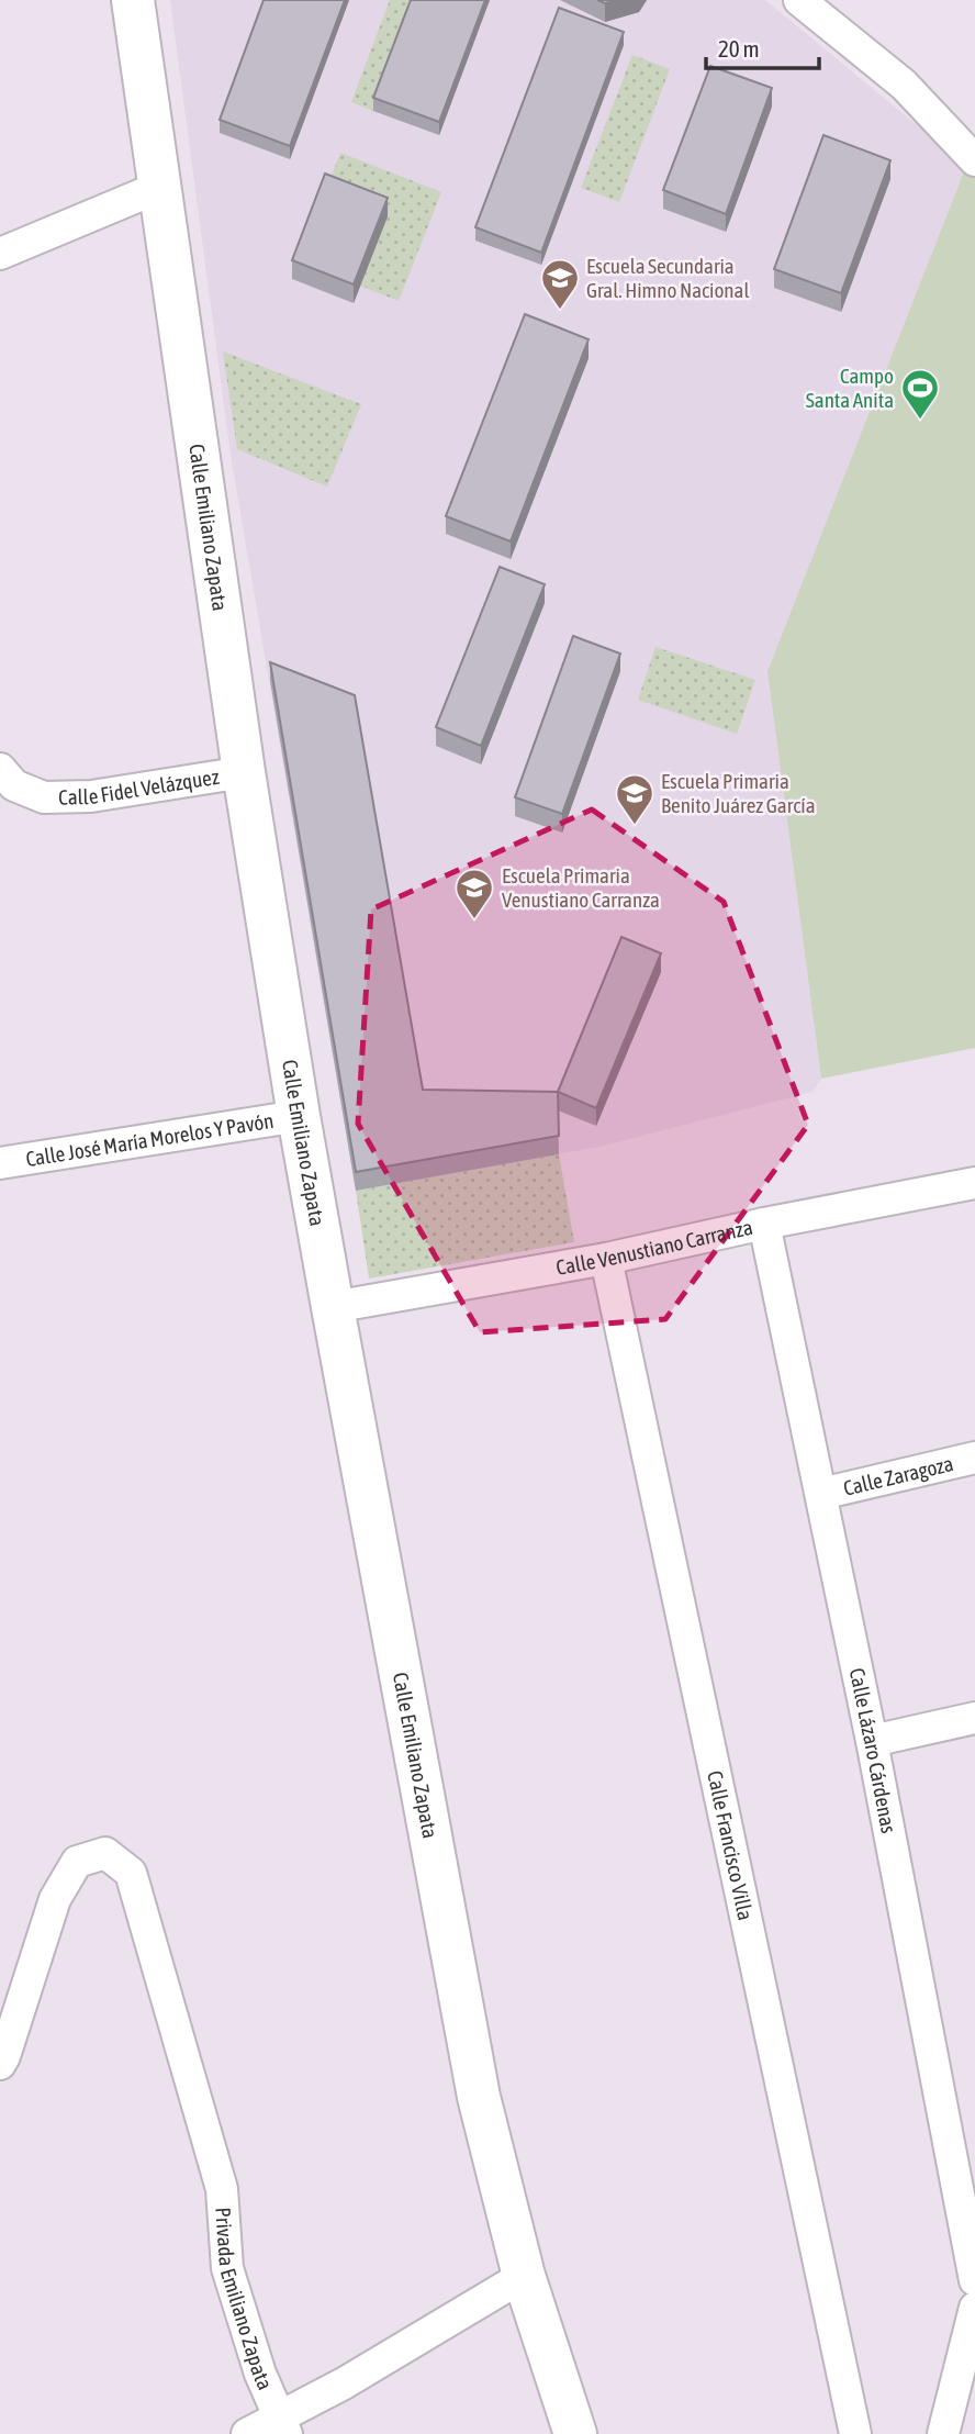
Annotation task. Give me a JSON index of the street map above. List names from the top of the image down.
{
  "streets": {
    "main road": ["Calle Emiliano Zapata"],
    "street": [
      "Calle Fidel Velázquez",
      "Calle José María Morelos Y Pavón",
      "Calle Venustiano Carranza",
      "Calle Zaragoza",
      "Calle Lázaro Cárdenas",
      "Calle Francisco Villa",
      "Privada Emiliano Zapata"
    ]
  },
  "crossings": [
    ["Calle Emiliano Zapata", "Calle Fidel Velázquez"],
    ["Calle Emiliano Zapata", "Calle José María Morelos Y Pavón"],
    ["Calle Emiliano Zapata", "Calle Venustiano Carranza"],
    ["Calle Venustiano Carranza", "Calle Lázaro Cárdenas"],
    ["Calle Venustiano Carranza", "Calle Francisco Villa"],
    ["Calle Zaragoza", "Calle Lázaro Cárdenas"]
  ],
  "places": {
    "school or university": ["Escuela Secundaria Gral. Himno Nacional", "Escuela Primaria Benito Juárez García", "Escuela Primaria Venustiano Carranza"],
    "sports": ["Campo Santa Anita"]
  },
  "scale_bar": "20 m"
}
